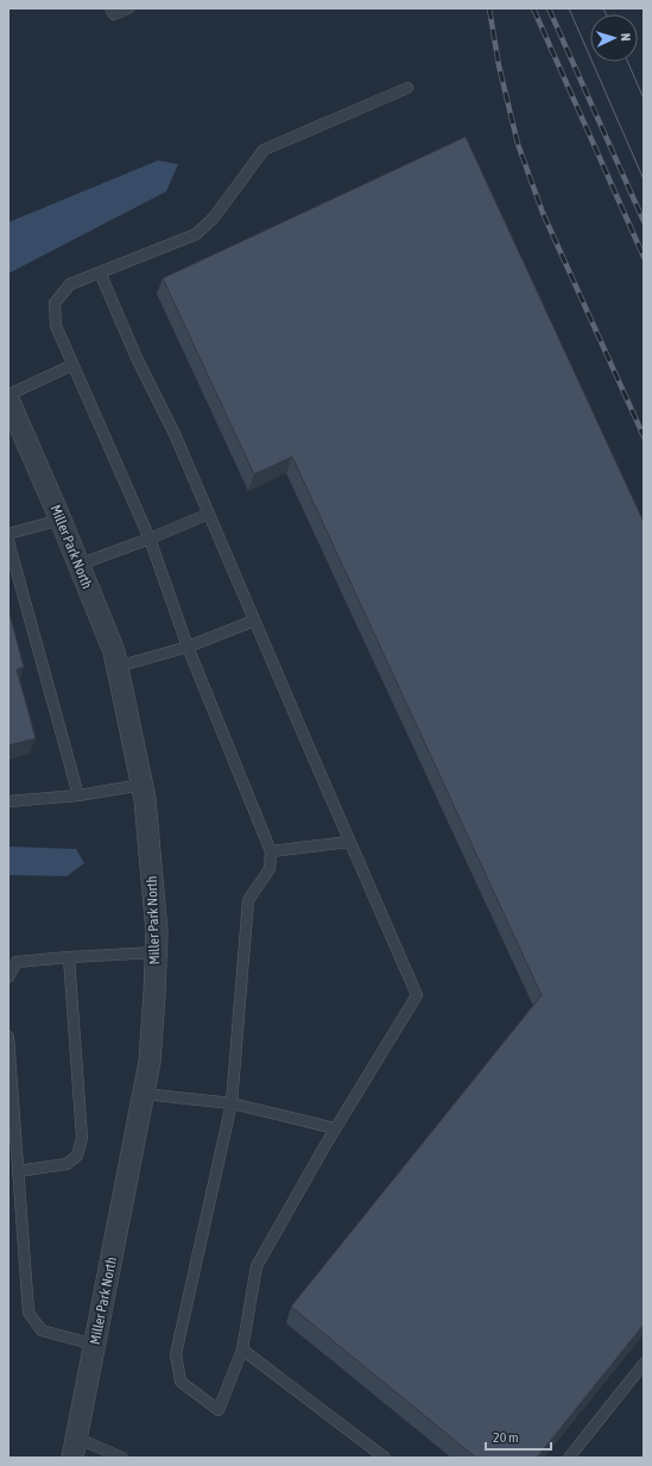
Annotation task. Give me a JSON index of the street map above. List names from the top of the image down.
{
  "streets": {
    "street": ["Miller Park North"]
  },
  "scale_bar": "20 m",
  "north": "right"
}
